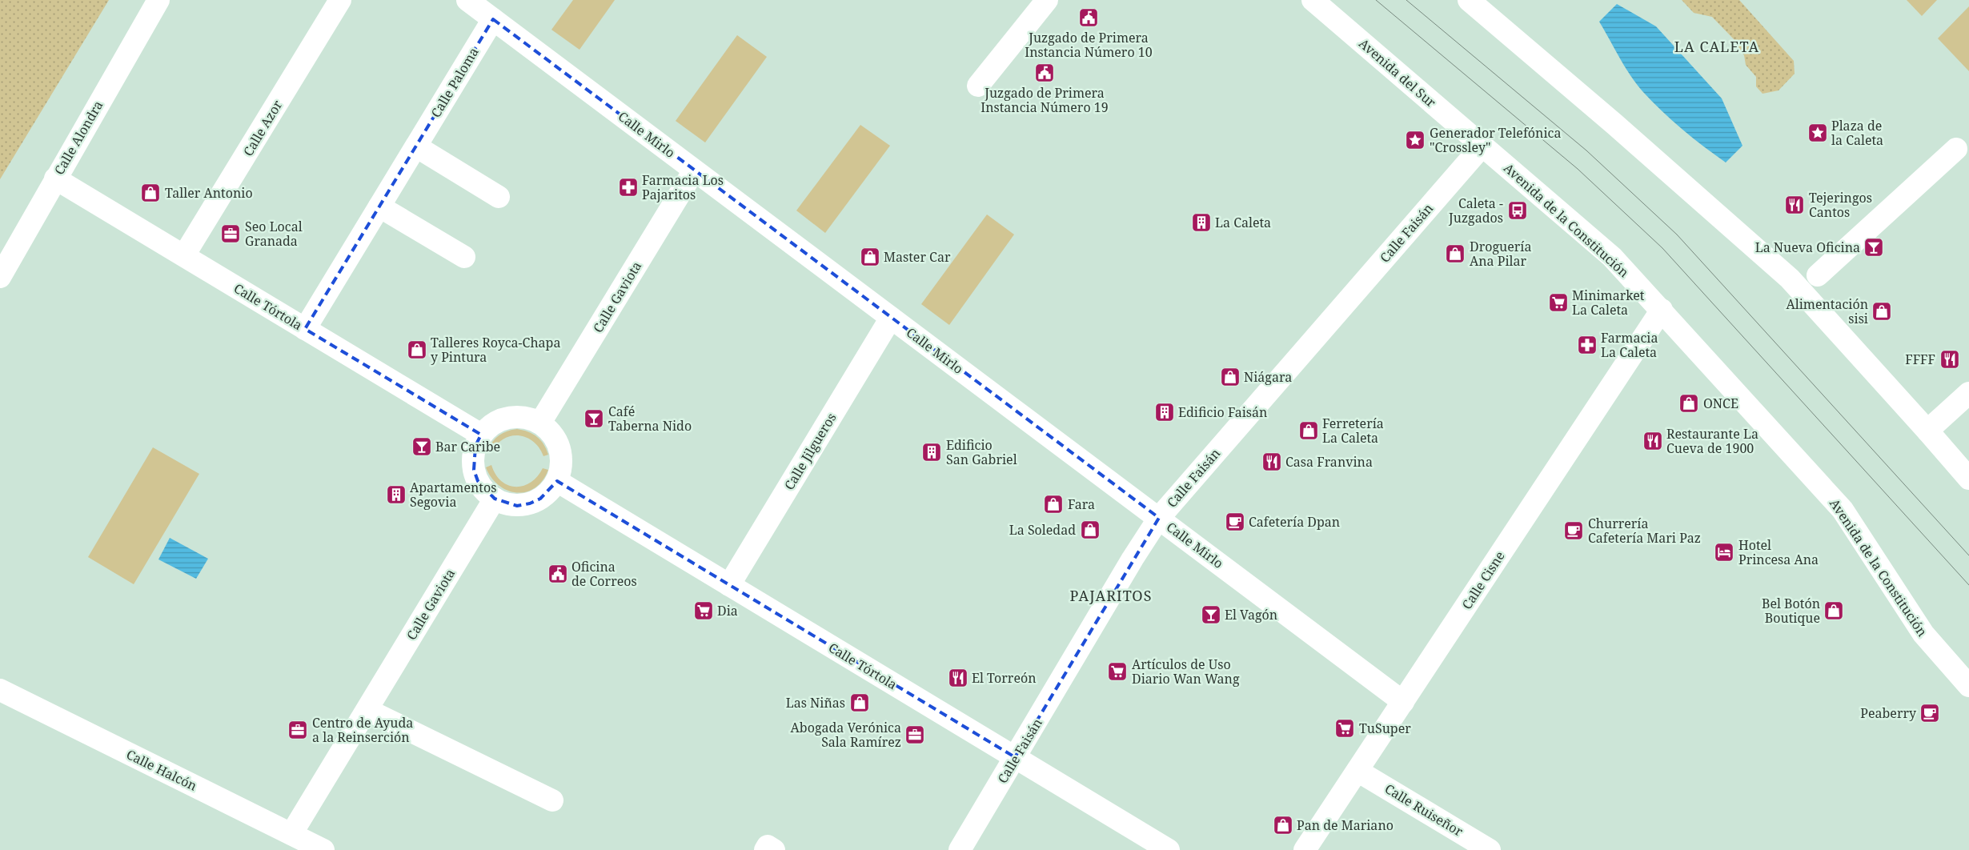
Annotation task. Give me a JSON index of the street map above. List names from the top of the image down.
{
  "streets": {
    "street": [
      "Avenida del Sur",
      "Calle Paloma",
      "Calle Azor",
      "Calle Mirlo",
      "Calle Alondra",
      "Avenida de la Constitución",
      "Calle Faisán",
      "Calle Gaviota",
      "Calle Tórtola",
      "Calle Jilgueros",
      "Calle Cisne",
      "Calle Halcón",
      "Calle Ruiseñor"
    ]
  },
  "crossings": [
    ["Avenida del Sur", "Avenida de la Constitución"],
    ["Avenida del Sur", "Calle Faisán"],
    ["Calle Paloma", "Calle Mirlo"],
    ["Calle Paloma", "Calle Tórtola"],
    ["Calle Azor", "Calle Tórtola"],
    ["Calle Mirlo", "Calle Faisán"],
    ["Calle Mirlo", "Calle Gaviota"],
    ["Calle Mirlo", "Calle Jilgueros"],
    ["Calle Mirlo", "Calle Cisne"],
    ["Calle Alondra", "Calle Tórtola"],
    ["Avenida de la Constitución", "Calle Faisán"],
    ["Avenida de la Constitución", "Calle Cisne"],
    ["Calle Faisán", "Calle Tórtola"],
    ["Calle Gaviota", "Calle Tórtola"],
    ["Calle Gaviota", "Calle Halcón"],
    ["Calle Tórtola", "Calle Jilgueros"],
    ["Calle Cisne", "Calle Ruiseñor"]
  ],
  "districts": ["LA CALETA", "PAJARITOS"],
  "places": {
    "public building": ["Juzgado de Primera Instancia Número 10", "Juzgado de Primera Instancia Número 19", "Oficina de Correos"],
    "place": ["Plaza de la Caleta", "Generador Telefónica \"Crossley\""],
    "pharmacy": ["Farmacia Los Pajaritos", "Farmacia La Caleta"],
    "shop": [
      "Taller Antonio",
      "Droguería Ana Pilar",
      "Master Car",
      "Alimentación sisi",
      "Talleres Royca-Chapa y Pintura",
      "Niágara",
      "ONCE",
      "Ferretería La Caleta",
      "Fara",
      "La Soledad",
      "Bel Botón Boutique",
      "Las Niñas",
      "Pan de Mariano"
    ],
    "restaurant": [
      "Tejeringos Cantos",
      "FFFF",
      "Restaurante La Cueva de 1900",
      "Casa Franvina",
      "El Torreón"
    ],
    "bus stop": ["Caleta - Juzgados"],
    "building": [
      "La Caleta",
      "Edificio Faisán",
      "Edificio San Gabriel",
      "Apartamentos Segovia"
    ],
    "office": ["Seo Local Granada", "Centro de Ayuda a la Reinserción", "Abogada Verónica Sala Ramírez"],
    "bar": [
      "La Nueva Oficina",
      "Café Taberna Nido",
      "Bar Caribe",
      "El Vagón"
    ],
    "supermarket": [
      "Minimarket La Caleta",
      "Dia",
      "Artículos de Uso Diario Wan Wang",
      "TuSuper"
    ],
    "cafe": ["Cafetería Dpan", "Churrería Cafetería Mari Paz", "Peaberry"],
    "hotel": ["Hotel Princesa Ana"]
  }
}
